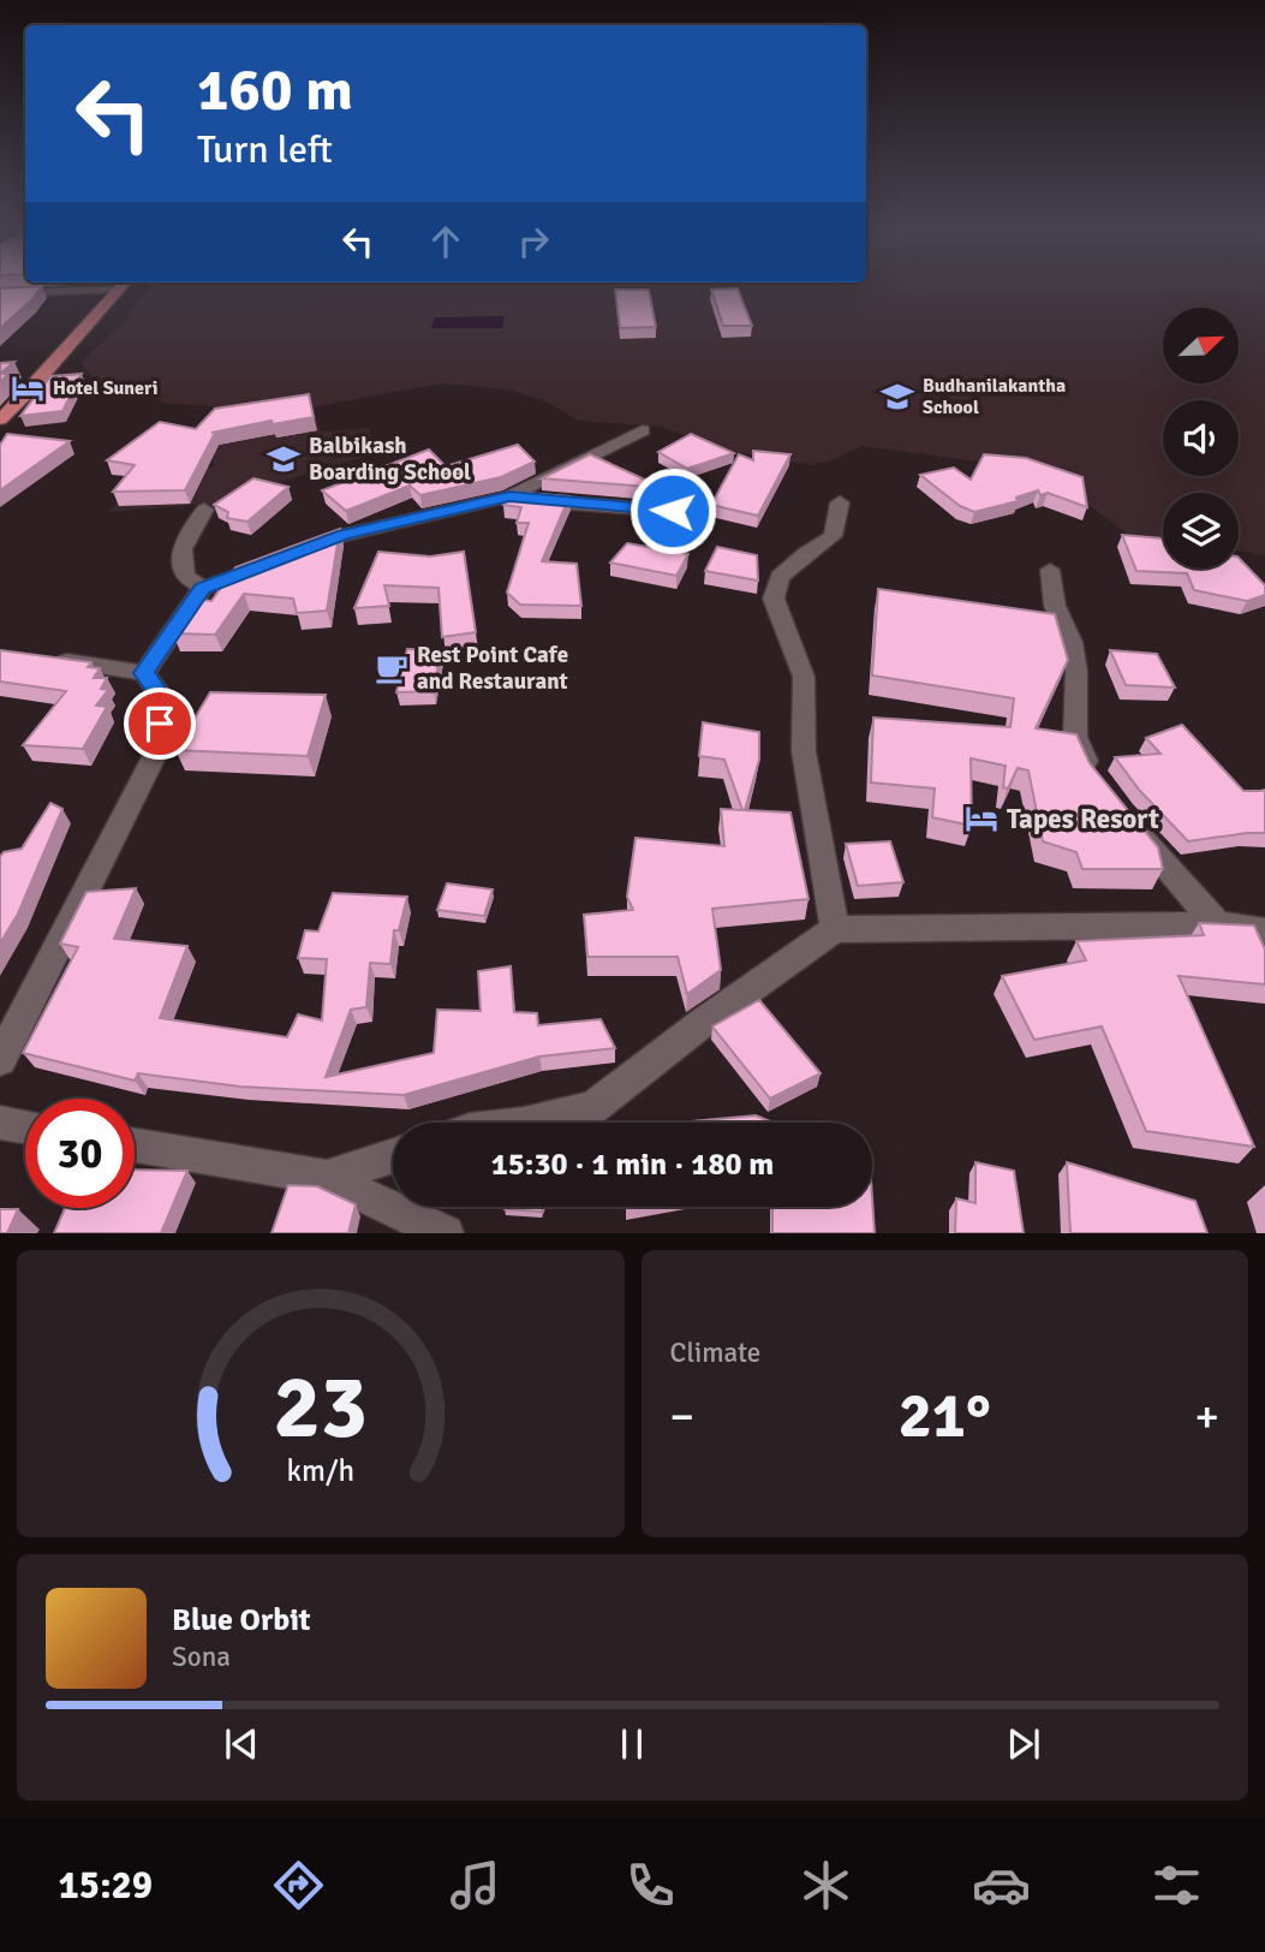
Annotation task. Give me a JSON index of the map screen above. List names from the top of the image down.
{
  "places": {
    "hotel": ["Hotel Suneri", "Tapes Resort"],
    "school or university": ["Budhanilakantha School", "Balbikash Boarding School"],
    "cafe": ["Rest Point Cafe and Restaurant"]
  },
  "north": "top right",
  "page": {
    "turn": ["160 m", "Turn left"],
    "limit": "30",
    "trip": "15:30 · 1 min · 180 m",
    "tile": "Climate",
    "heat": ["−", "21°", "+"],
    "song": ["Blue Orbit", "Sona"],
    "tabs": "15:29",
    "gauge": ["23", "km/h"]
  }
}
